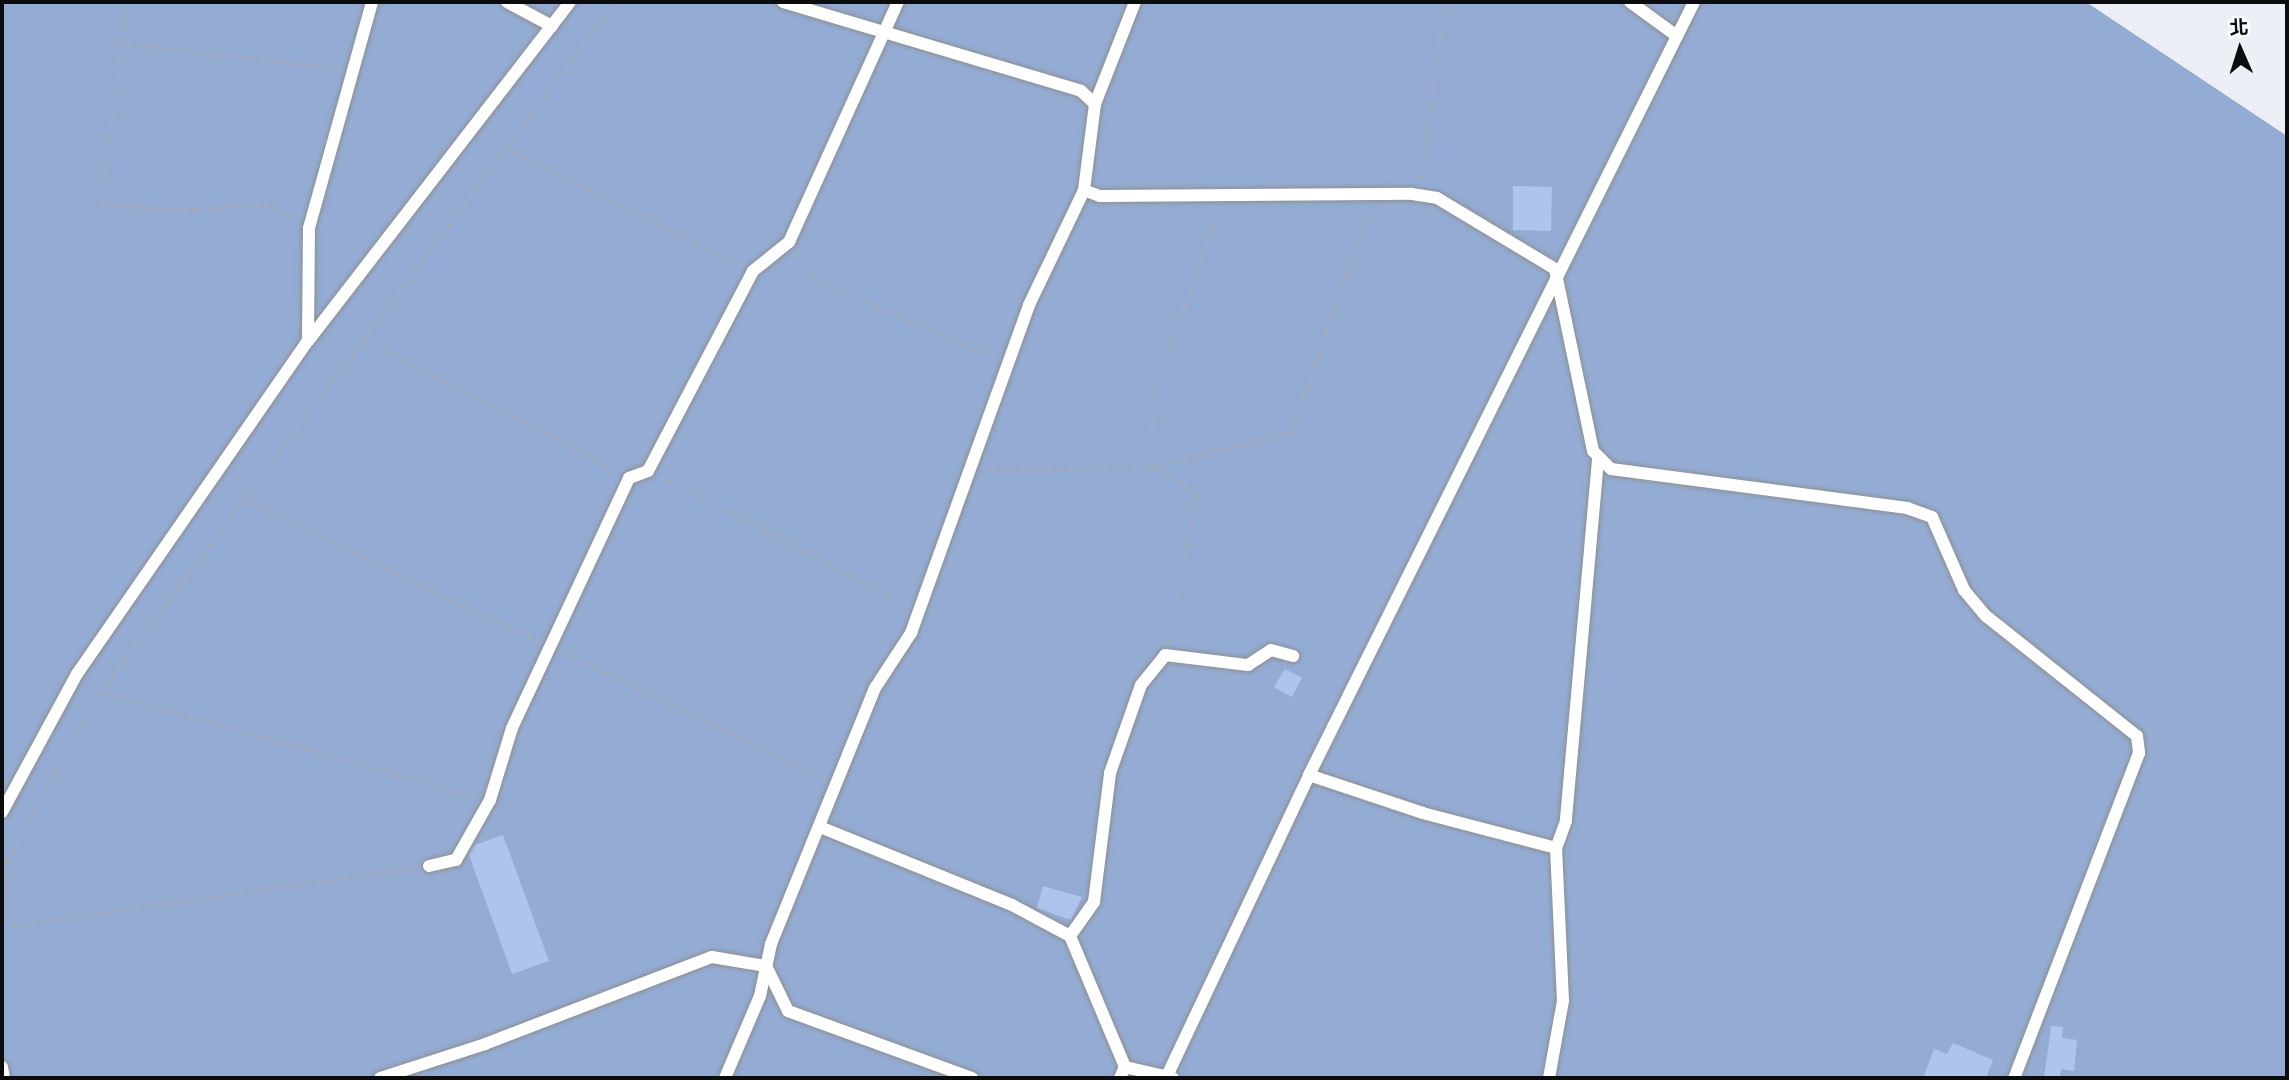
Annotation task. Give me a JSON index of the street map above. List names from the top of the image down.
{
  "north": "top"
}
